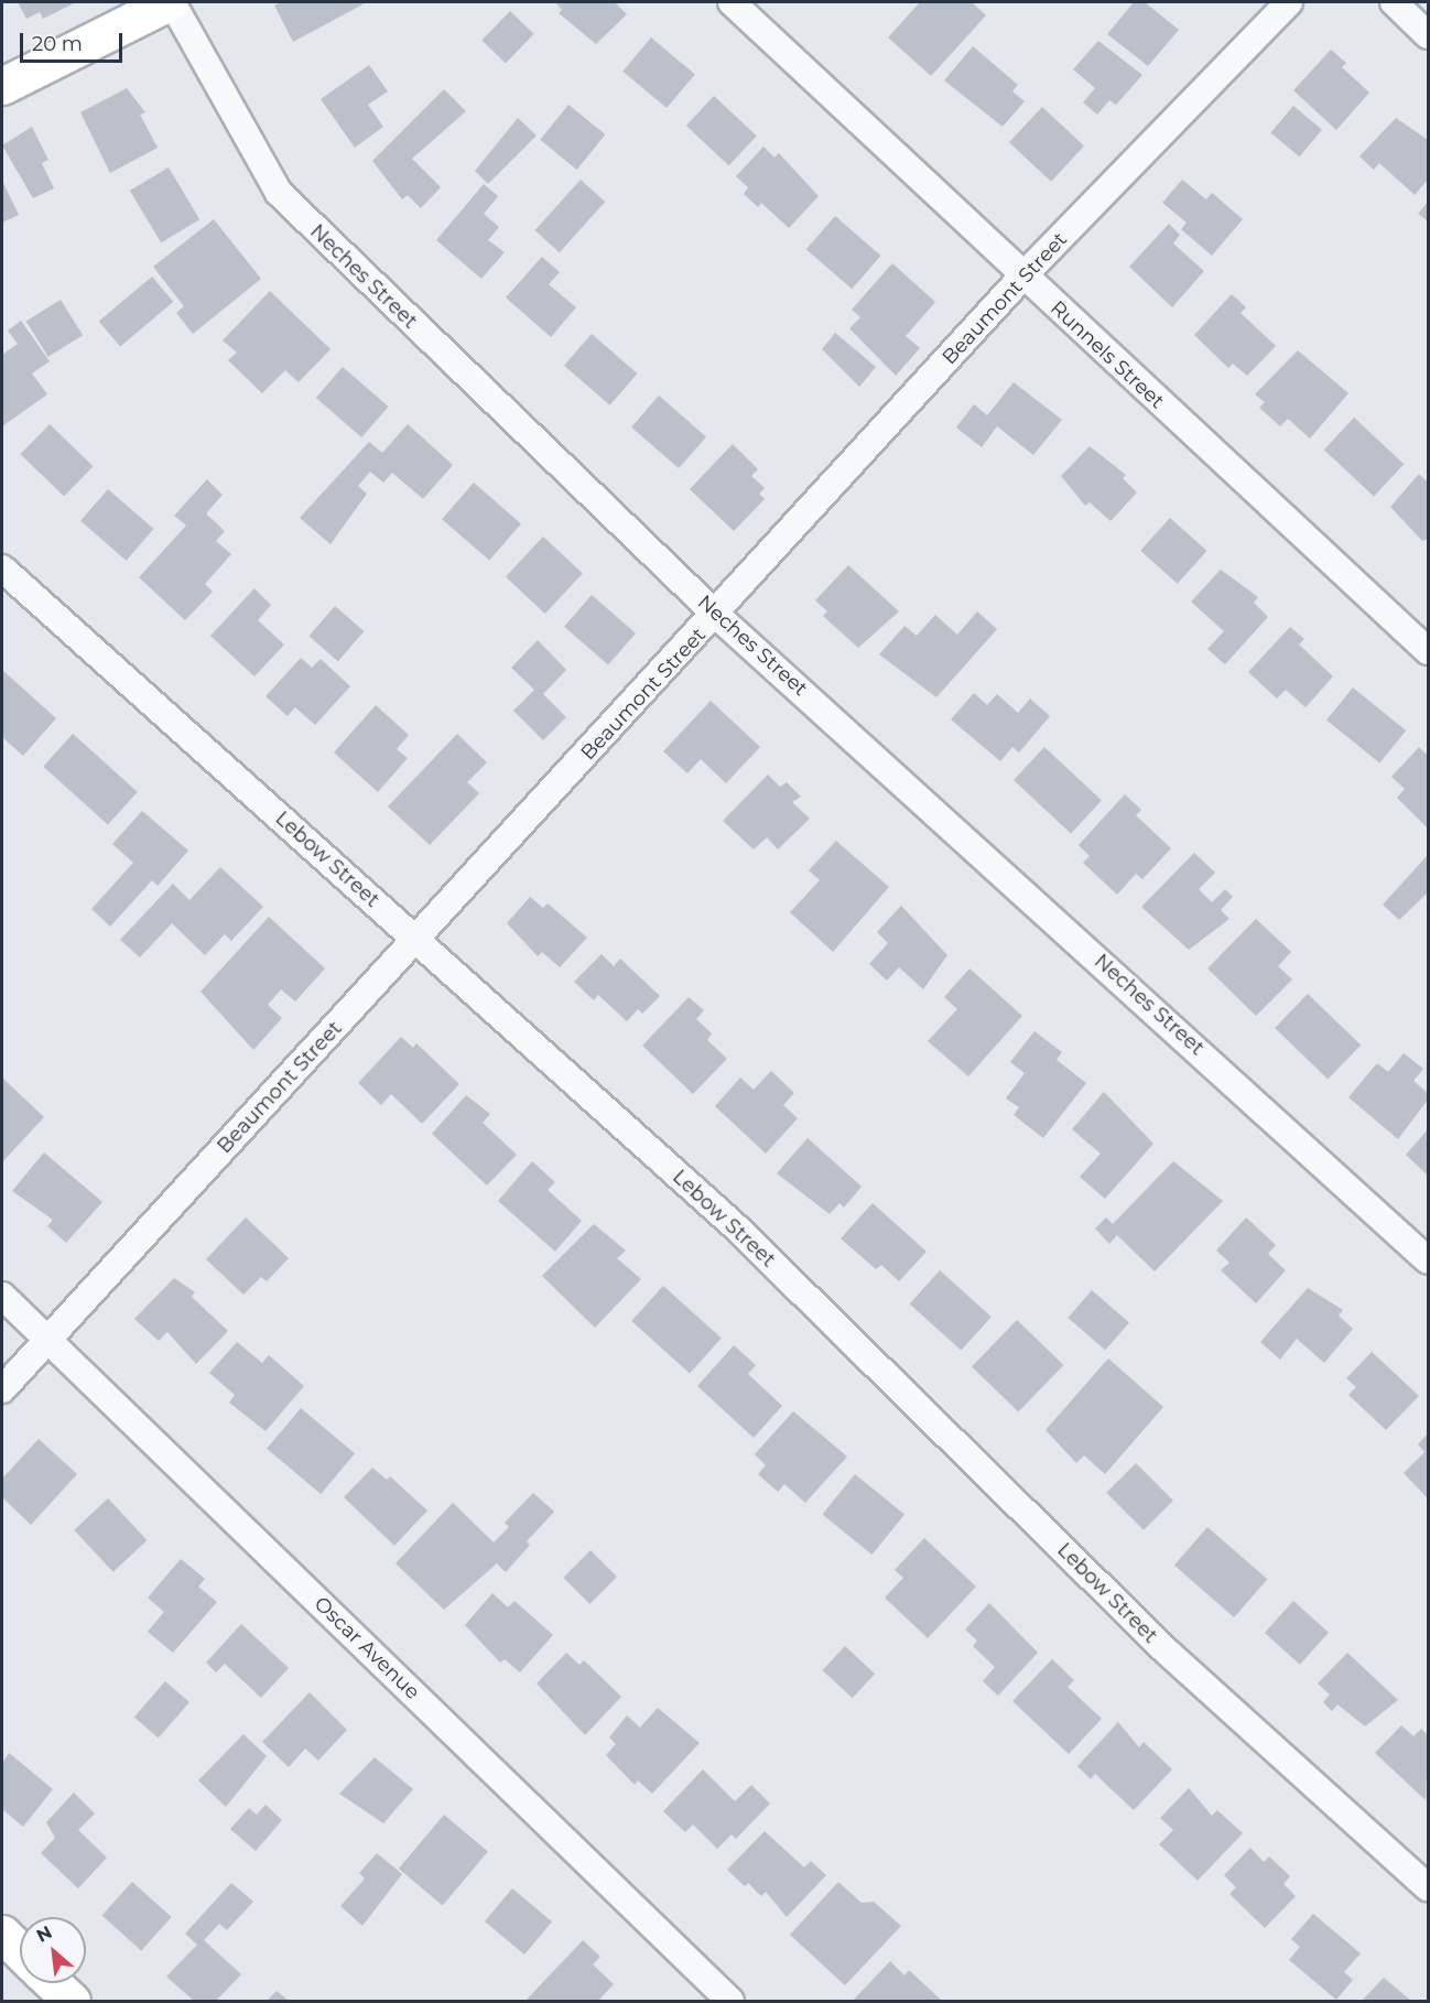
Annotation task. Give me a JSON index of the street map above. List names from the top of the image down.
{
  "streets": {
    "street": [
      "Neches Street",
      "Beaumont Street",
      "Runnels Street",
      "Lebow Street",
      "Oscar Avenue"
    ]
  },
  "crossings": [
    ["Neches Street", "Beaumont Street"],
    ["Beaumont Street", "Runnels Street"],
    ["Beaumont Street", "Lebow Street"],
    ["Beaumont Street", "Oscar Avenue"]
  ],
  "scale_bar": "20 m",
  "north": "top left"
}
